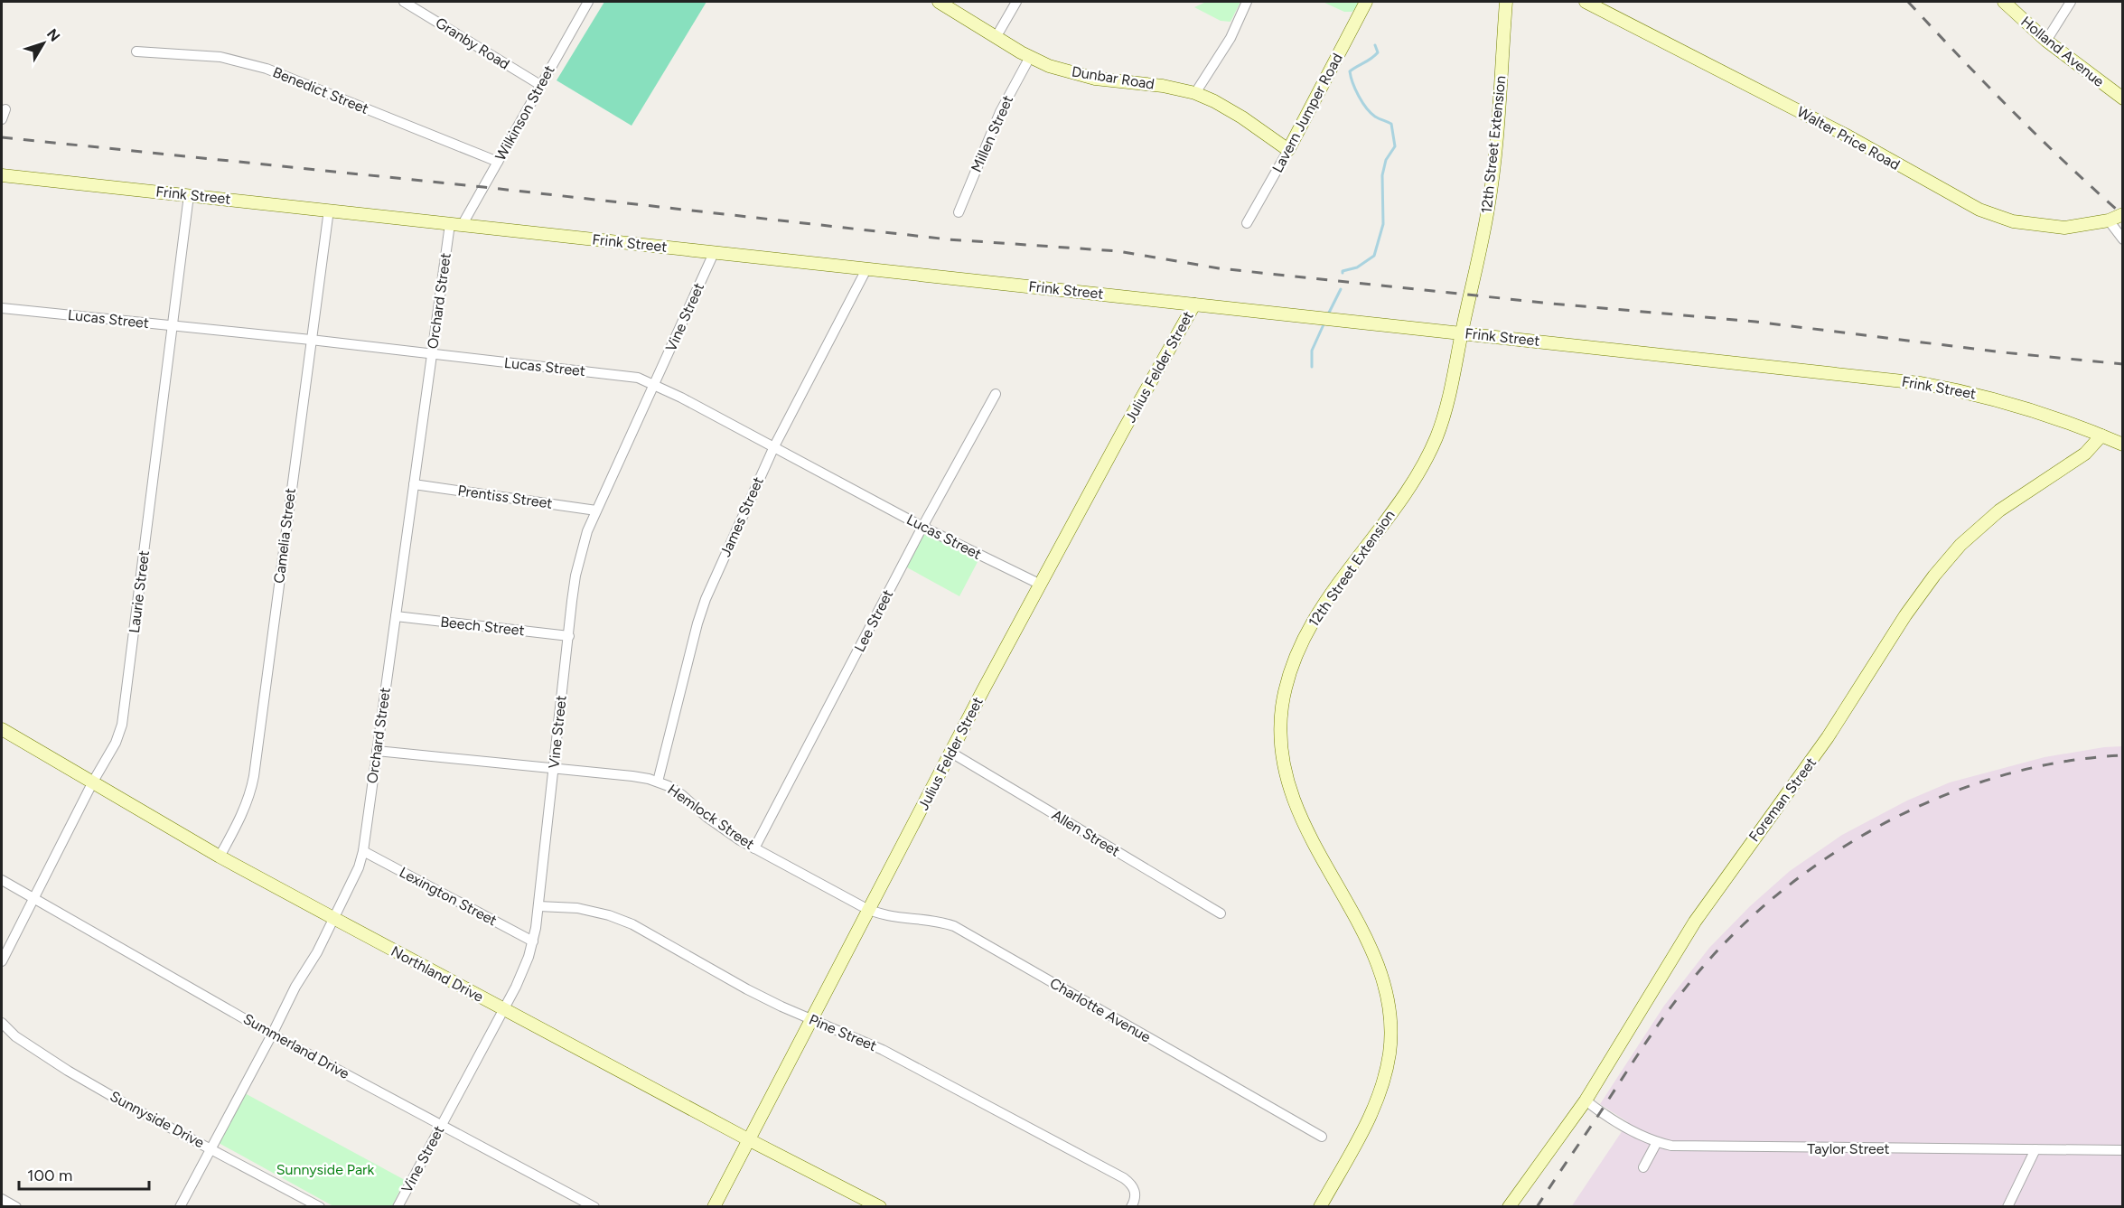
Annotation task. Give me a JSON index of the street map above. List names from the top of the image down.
{
  "streets": {
    "street": [
      "Granby Road",
      "Holland Avenue",
      "Dunbar Road",
      "Benedict Street",
      "Wilkinson Street",
      "Lavern Jumper Road",
      "Millen Street",
      "Walter Price Road",
      "12th Street Extension",
      "Frink Street",
      "Orchard Street",
      "Vine Street",
      "Lucas Street",
      "Julius Felder Street",
      "Prentiss Street",
      "James Street",
      "Camelia Street",
      "Laurie Street",
      "Lee Street",
      "Beech Street",
      "Foreman Street",
      "Hemlock Street",
      "Allen Street",
      "Lexington Street",
      "Northland Drive",
      "Charlotte Avenue",
      "Pine Street",
      "Summerland Drive",
      "Sunnyside Drive",
      "Taylor Street"
    ]
  },
  "crossings": [
    ["Granby Road", "Wilkinson Street"],
    ["Dunbar Road", "Lavern Jumper Road"],
    ["Dunbar Road", "Millen Street"],
    ["Benedict Street", "Wilkinson Street"],
    ["Wilkinson Street", "Frink Street"],
    ["Wilkinson Street", "Orchard Street"],
    ["12th Street Extension", "Frink Street"],
    ["Frink Street", "Orchard Street"],
    ["Frink Street", "Vine Street"],
    ["Frink Street", "Julius Felder Street"],
    ["Frink Street", "James Street"],
    ["Frink Street", "Camelia Street"],
    ["Frink Street", "Laurie Street"],
    ["Frink Street", "Foreman Street"],
    ["Orchard Street", "Lucas Street"],
    ["Orchard Street", "Prentiss Street"],
    ["Orchard Street", "Beech Street"],
    ["Orchard Street", "Hemlock Street"],
    ["Orchard Street", "Lexington Street"],
    ["Orchard Street", "Northland Drive"],
    ["Orchard Street", "Summerland Drive"],
    ["Orchard Street", "Sunnyside Drive"],
    ["Vine Street", "Lucas Street"],
    ["Vine Street", "Prentiss Street"],
    ["Vine Street", "Beech Street"],
    ["Vine Street", "Hemlock Street"],
    ["Vine Street", "Lexington Street"],
    ["Vine Street", "Northland Drive"],
    ["Vine Street", "Pine Street"],
    ["Vine Street", "Summerland Drive"],
    ["Lucas Street", "Julius Felder Street"],
    ["Lucas Street", "James Street"],
    ["Lucas Street", "Camelia Street"],
    ["Lucas Street", "Laurie Street"],
    ["Lucas Street", "Lee Street"],
    ["Julius Felder Street", "Hemlock Street"],
    ["Julius Felder Street", "Allen Street"],
    ["Julius Felder Street", "Northland Drive"],
    ["Julius Felder Street", "Charlotte Avenue"],
    ["Julius Felder Street", "Pine Street"],
    ["James Street", "Hemlock Street"],
    ["Camelia Street", "Northland Drive"],
    ["Laurie Street", "Northland Drive"],
    ["Laurie Street", "Summerland Drive"],
    ["Lee Street", "Hemlock Street"],
    ["Foreman Street", "Taylor Street"],
    ["Hemlock Street", "Charlotte Avenue"]
  ],
  "parks": ["Sunnyside Park"],
  "scale_bar": "100 m",
  "north": "top right"
}
